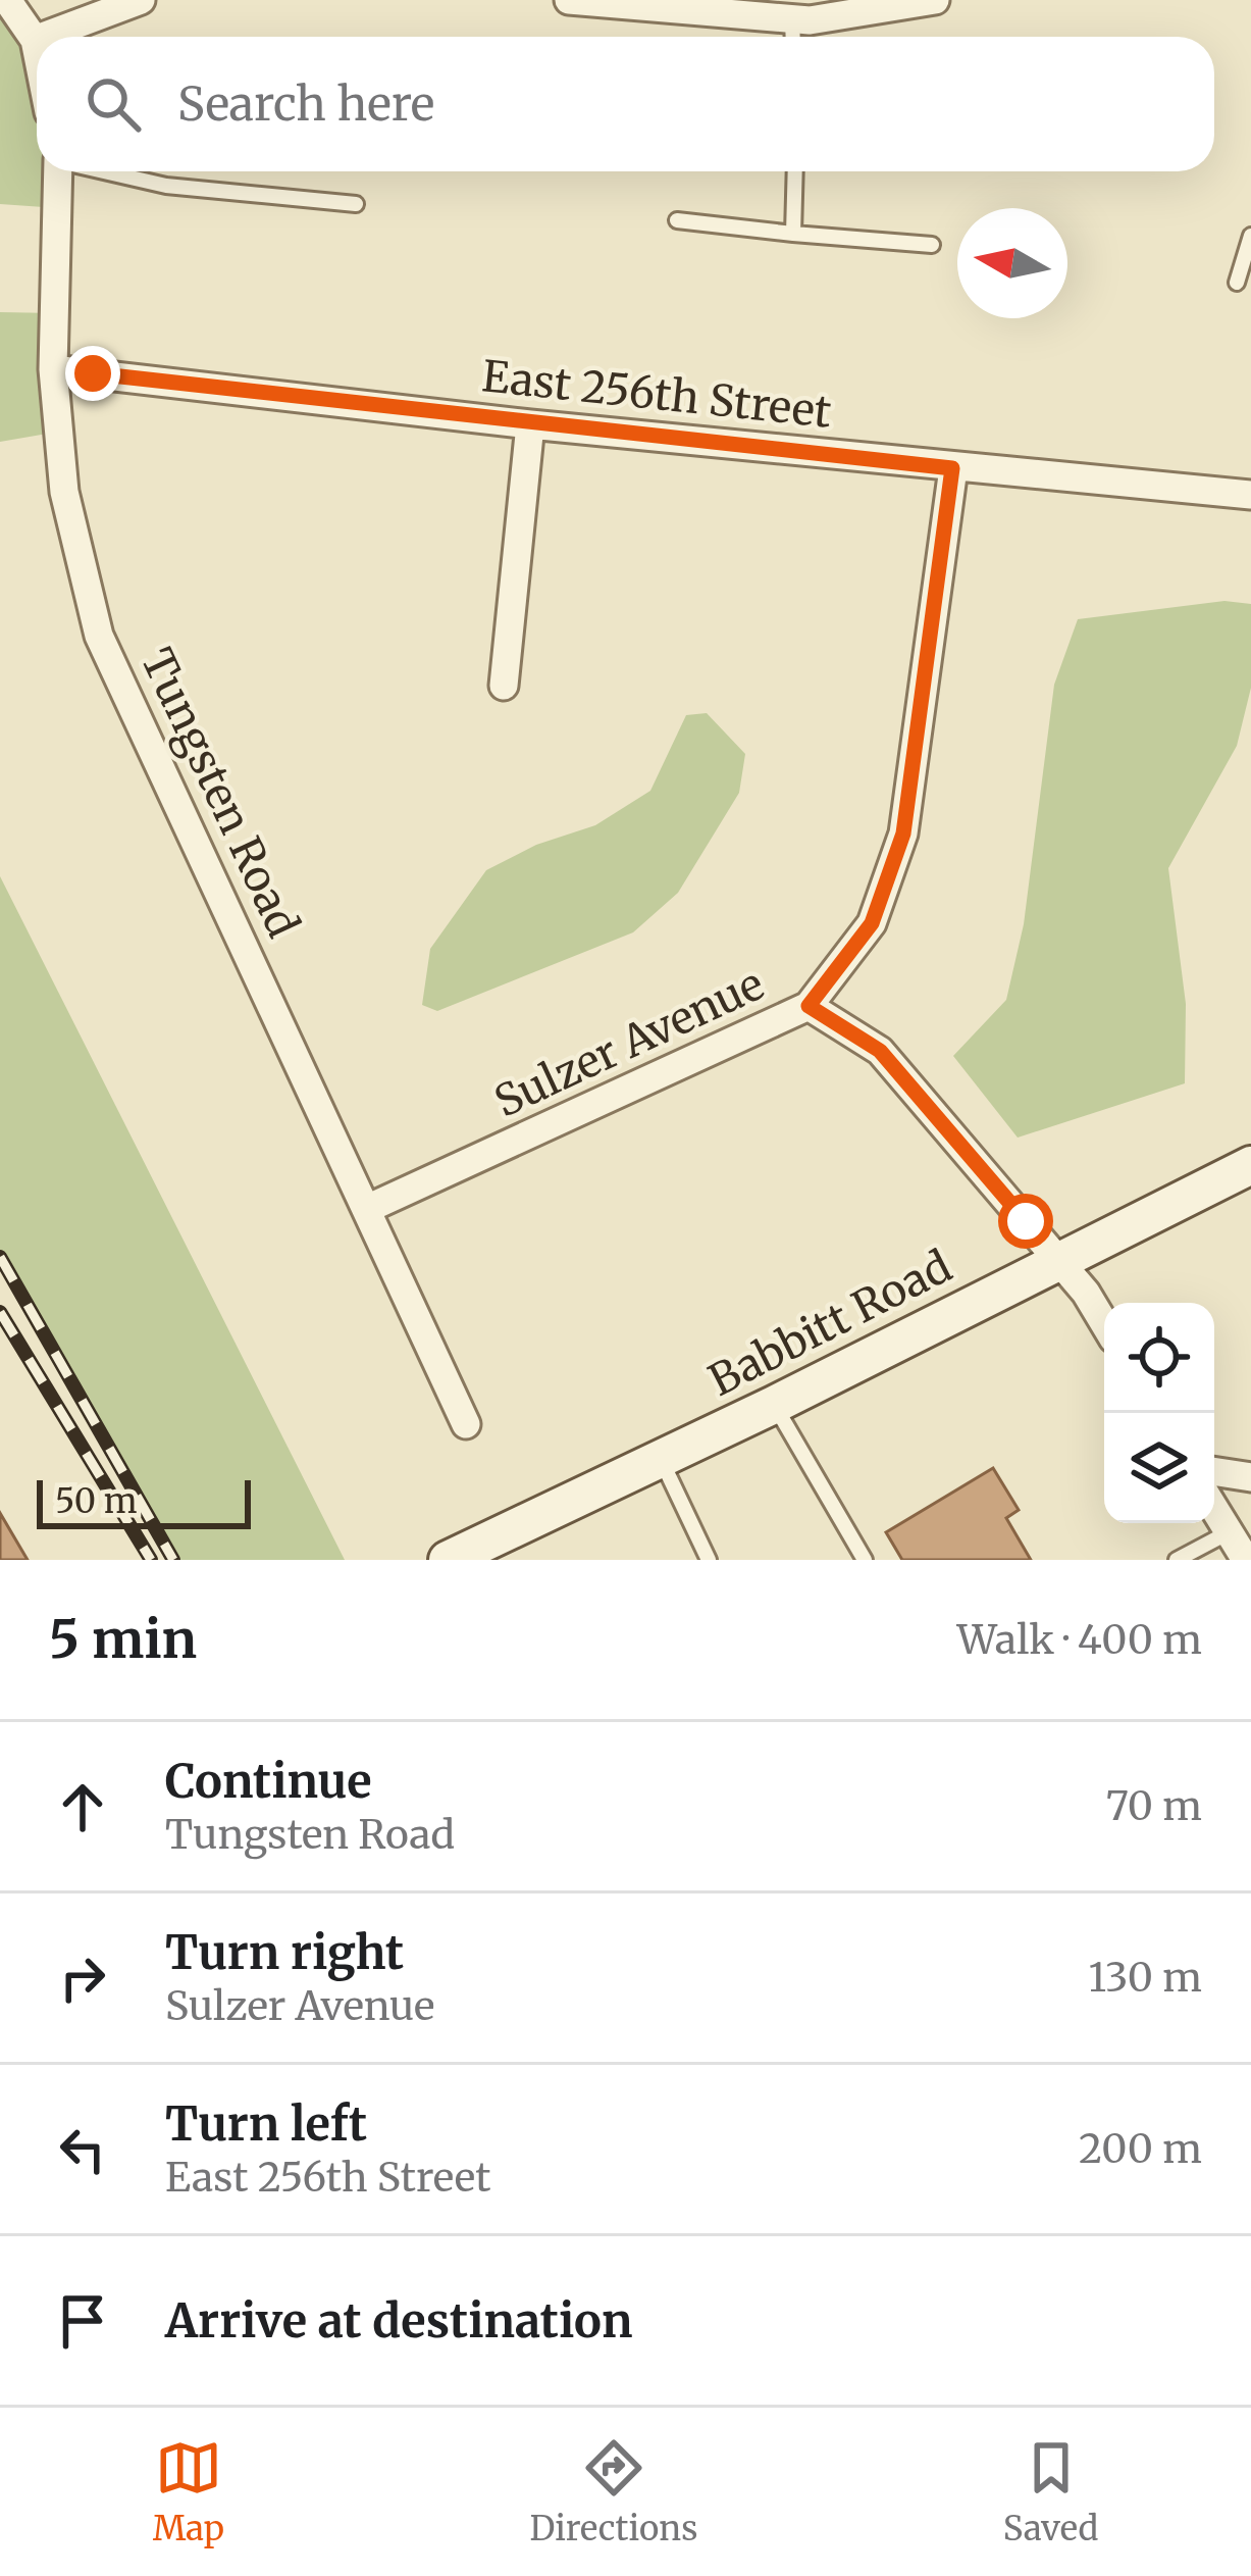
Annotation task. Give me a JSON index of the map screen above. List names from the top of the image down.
{
  "streets": {
    "main road": ["Babbitt Road"],
    "street": ["East 256th Street", "Tungsten Road", "Sulzer Avenue"]
  },
  "crossings": [
    ["East 256th Street", "Tungsten Road"],
    ["East 256th Street", "Sulzer Avenue"],
    ["Tungsten Road", "Sulzer Avenue"]
  ],
  "scale_bar": "50 m",
  "north": "left",
  "page": {
    "search": "Search here",
    "scale": "50 m",
    "heading": ["5 min", "Walk · 400 m"],
    "list": [
      ["Continue", "Tungsten Road", "70 m"],
      ["Turn right", "Sulzer Avenue", "130 m"],
      ["Turn left", "East 256th Street", "200 m"],
      "Arrive at destination"
    ],
    "nav": ["Map", "Directions", "Saved"]
  }
}
